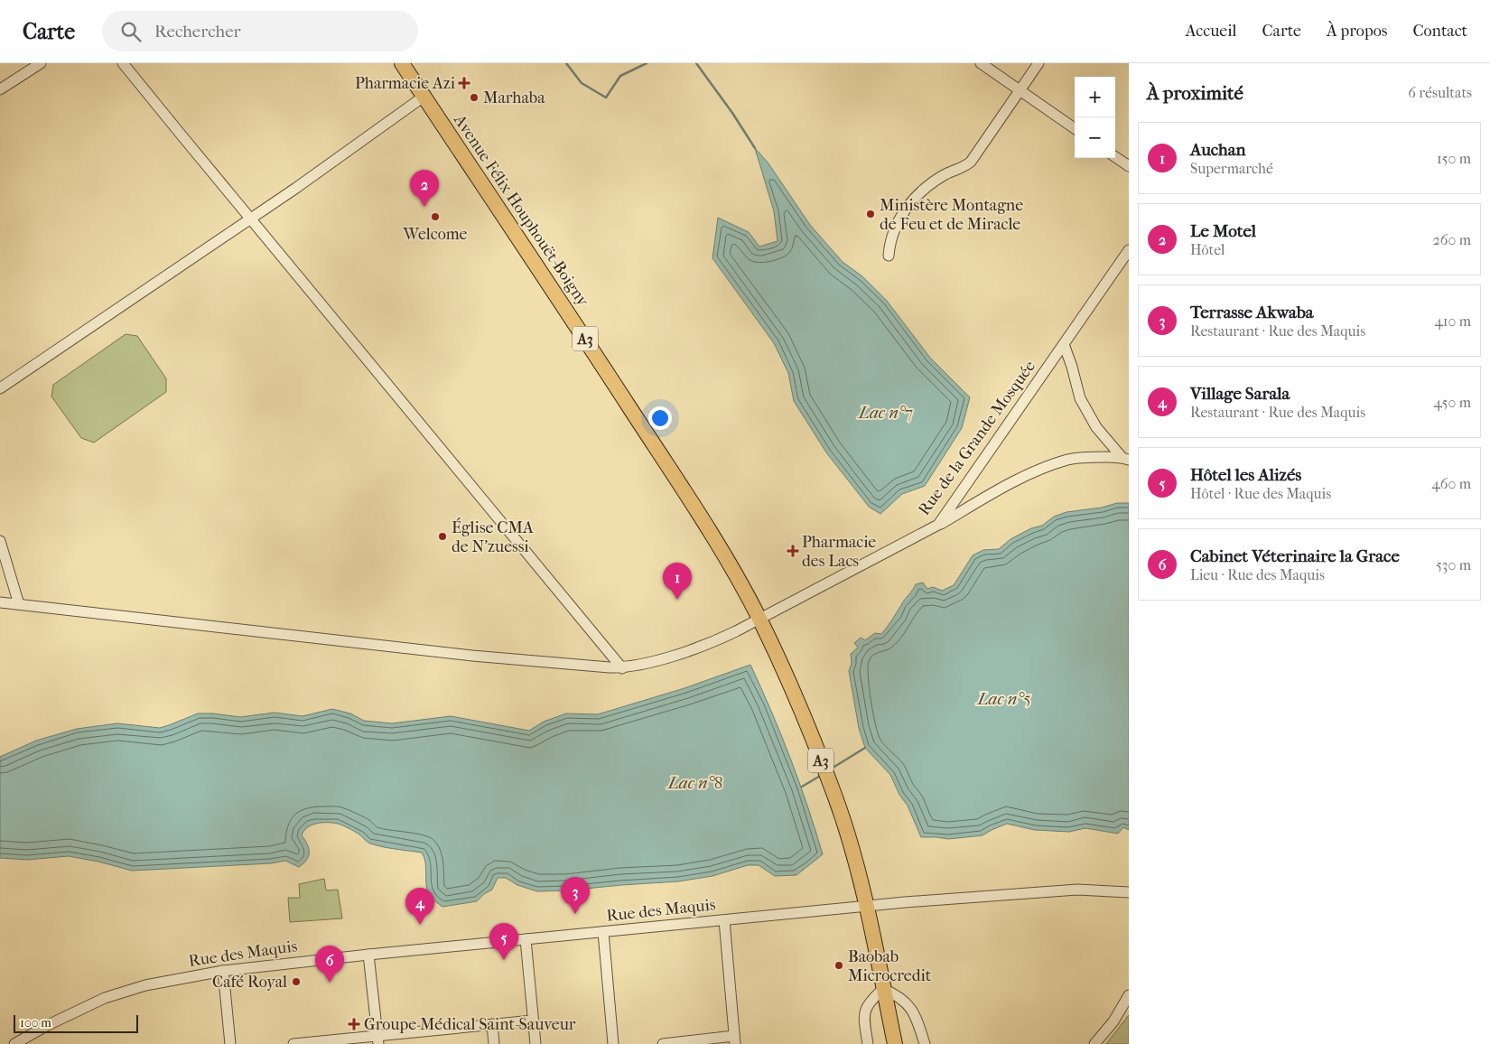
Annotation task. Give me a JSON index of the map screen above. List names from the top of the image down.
{
  "streets": {
    "highway": ["Avenue Félix Houphouët-Boigny", "A3"],
    "street": ["Rue de la Grande Mosquée", "Rue des Maquis"]
  },
  "crossings": [
    ["Avenue Félix Houphouët-Boigny", "Rue de la Grande Mosquée"],
    ["Avenue Félix Houphouët-Boigny", "Rue des Maquis"]
  ],
  "water": ["Lac n°7", "Lac n°5", "Lac n°8"],
  "places": {
    "health": ["Pharmacie Azi", "Pharmacie des Lacs", "Groupe Médical Saint-Sauveur"],
    "other": [
      "Marhaba",
      "Ministère Montagne de Feu et de Miracle",
      "Welcome",
      "Église CMA de N’zuessi",
      "Baobab Microcredit",
      "Café Royal"
    ]
  },
  "scale_bar": "100 m",
  "page": {
    "header": "Carte",
    "search": "Rechercher",
    "nav": [
      "Accueil",
      "Carte",
      "À propos",
      "Contact"
    ],
    "heading": ["À proximité", "6 résultats"],
    "map_buttons": ["+", "−"],
    "list": [
      {
        "mark": "1",
        "name": "Auchan",
        "note": "Supermarché",
        "value": "150 m"
      },
      {
        "mark": "2",
        "name": "Le Motel",
        "note": "Hôtel",
        "value": "260 m"
      },
      {
        "mark": "3",
        "name": "Terrasse Akwaba",
        "note": "Restaurant · Rue des Maquis",
        "value": "410 m"
      },
      {
        "mark": "4",
        "name": "Village Sarala",
        "note": "Restaurant · Rue des Maquis",
        "value": "450 m"
      },
      {
        "mark": "5",
        "name": "Hôtel les Alizés",
        "note": "Hôtel · Rue des Maquis",
        "value": "460 m"
      },
      {
        "mark": "6",
        "name": "Cabinet Véterinaire la Grace",
        "note": "Lieu · Rue des Maquis",
        "value": "530 m"
      }
    ],
    "pins": [
      "2",
      "1",
      "3",
      "4",
      "5",
      "6"
    ],
    "scale": "100 m"
  }
}
